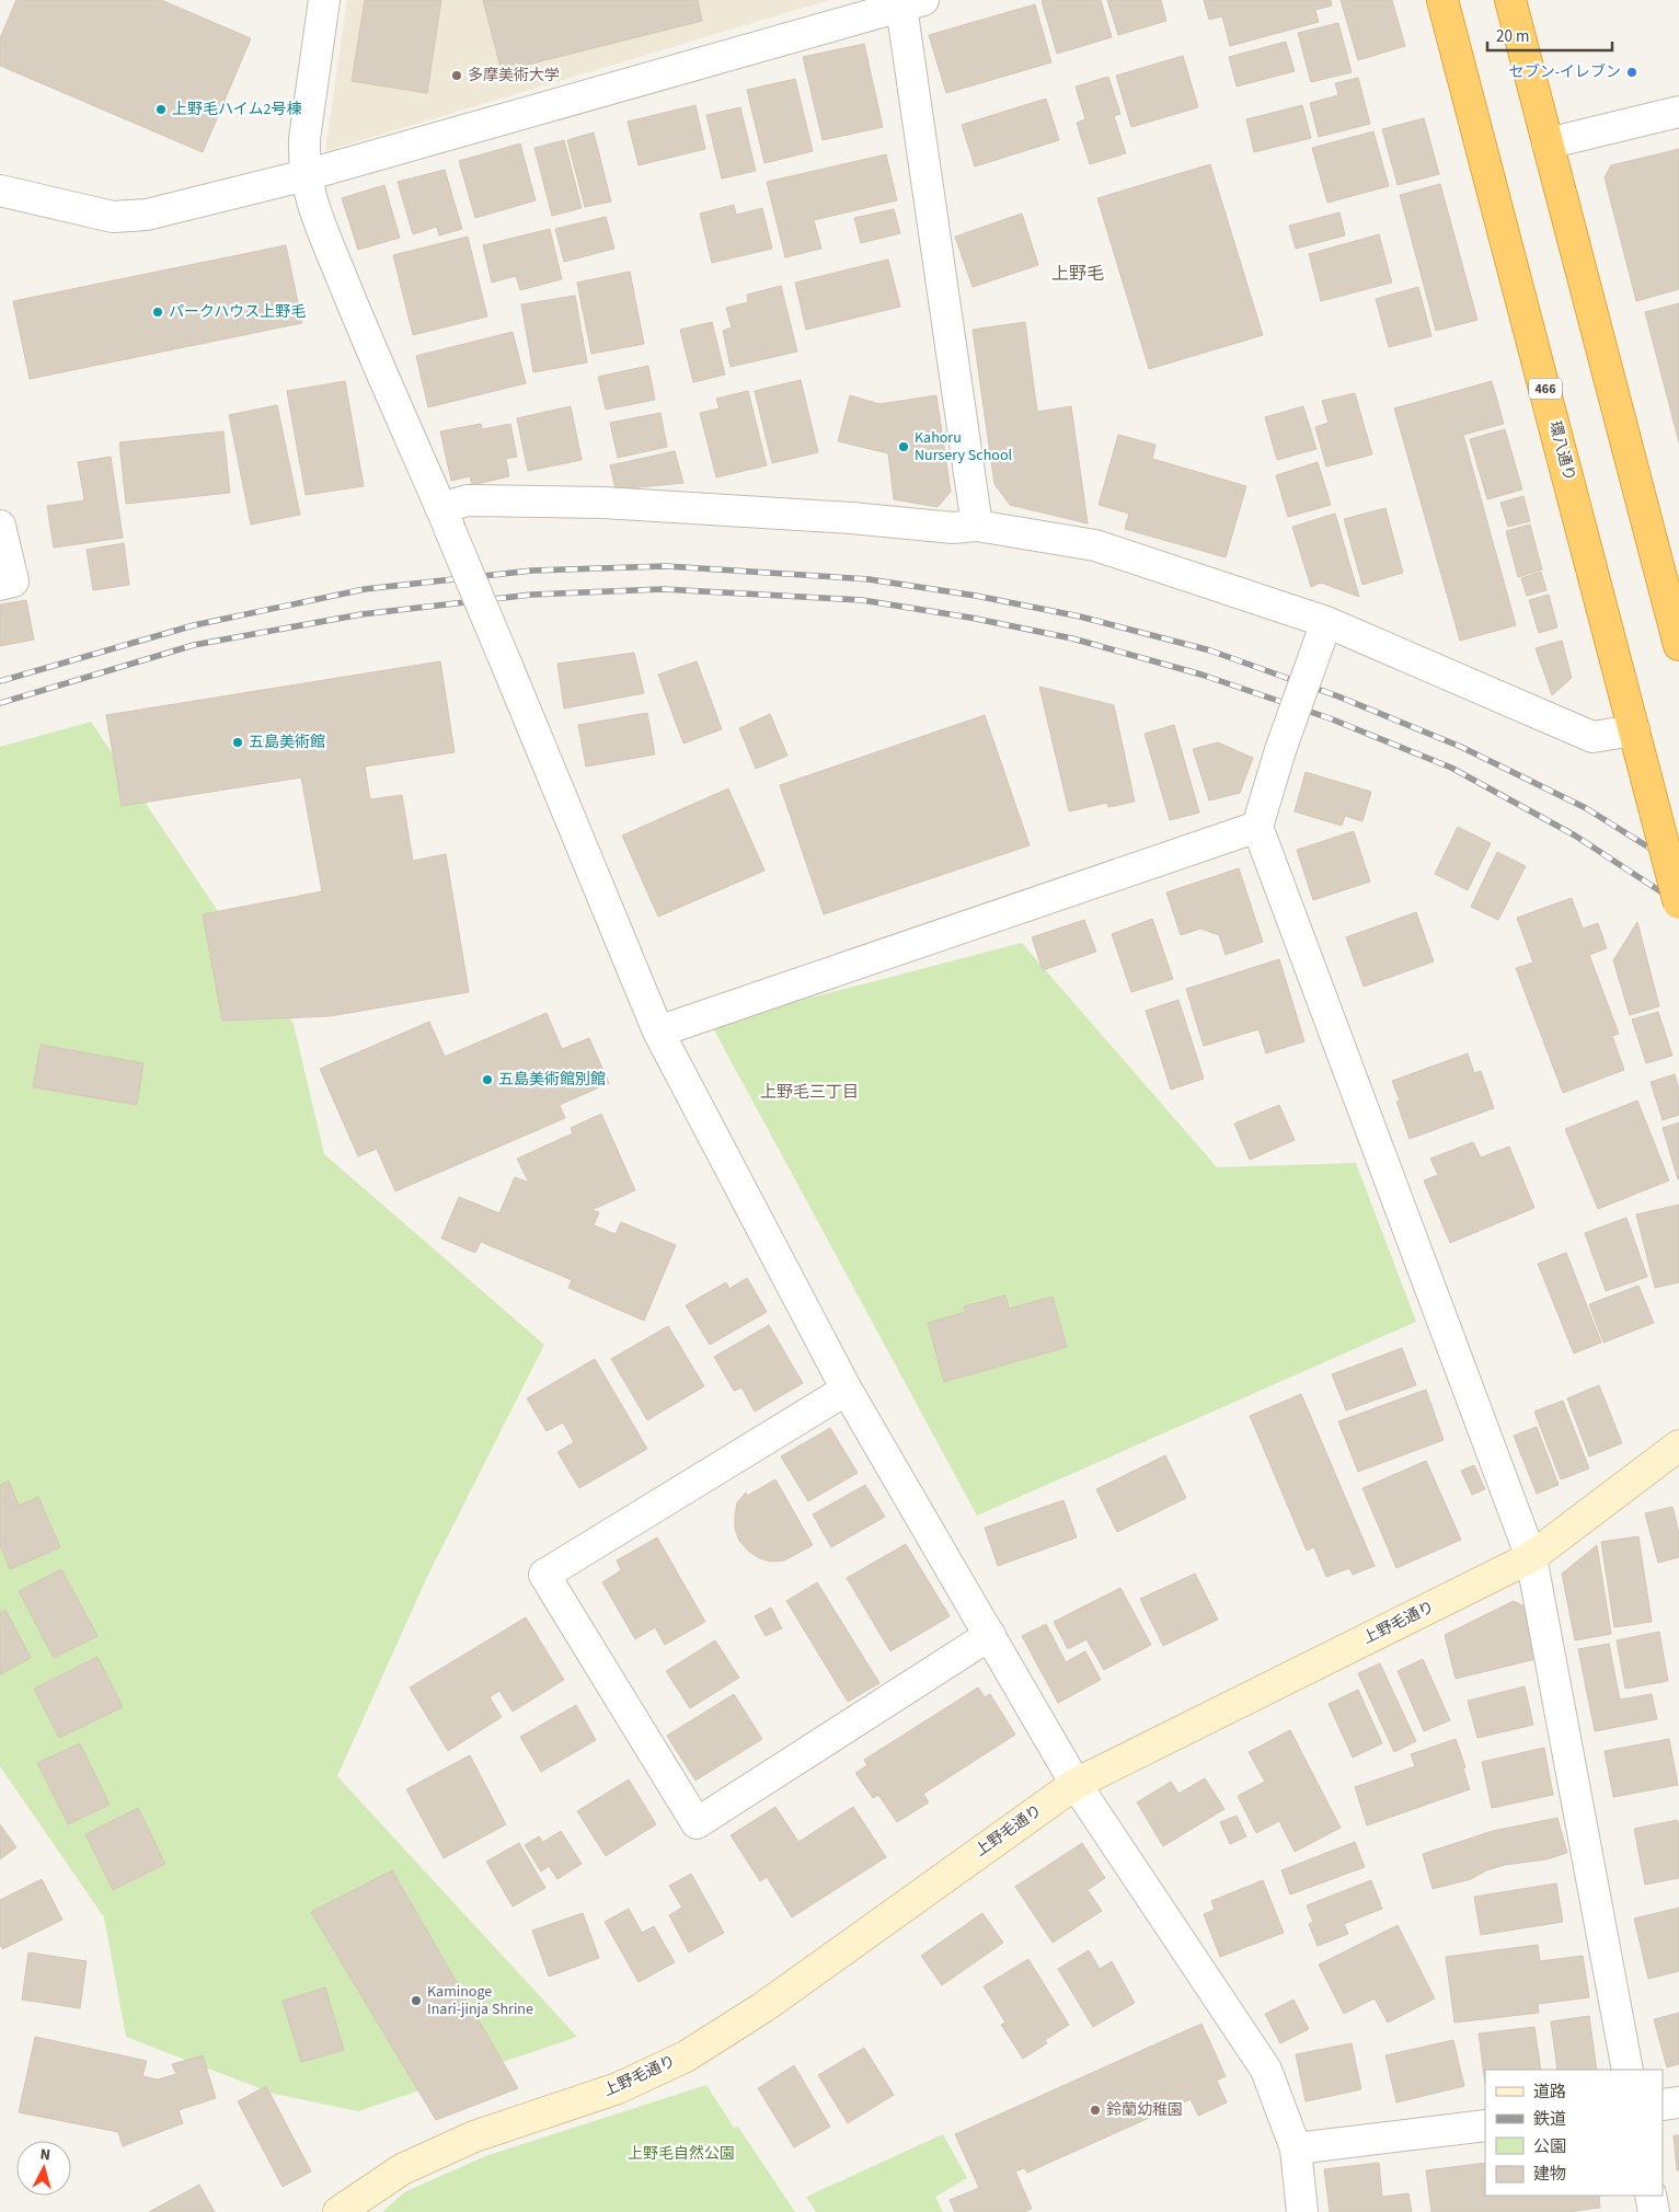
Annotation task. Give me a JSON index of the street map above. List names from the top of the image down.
{
  "streets": {
    "highway": ["466", "環八通り"],
    "street": ["上野毛通り"]
  },
  "districts": ["上野毛", "上野毛三丁目"],
  "parks": ["上野毛自然公園"],
  "places": [
    "セブン-イレブン",
    "多摩美術大学",
    "上野毛ハイム2号棟",
    "パークハウス上野毛",
    "Kahoru Nursery School",
    "五島美術館",
    "五島美術館別館",
    "Kaminoge Inari-jinja Shrine",
    "鈴蘭幼稚園"
  ],
  "legend": [
    "道路",
    "鉄道",
    "公園",
    "建物"
  ],
  "scale_bar": "20 m",
  "north": "top"
}
